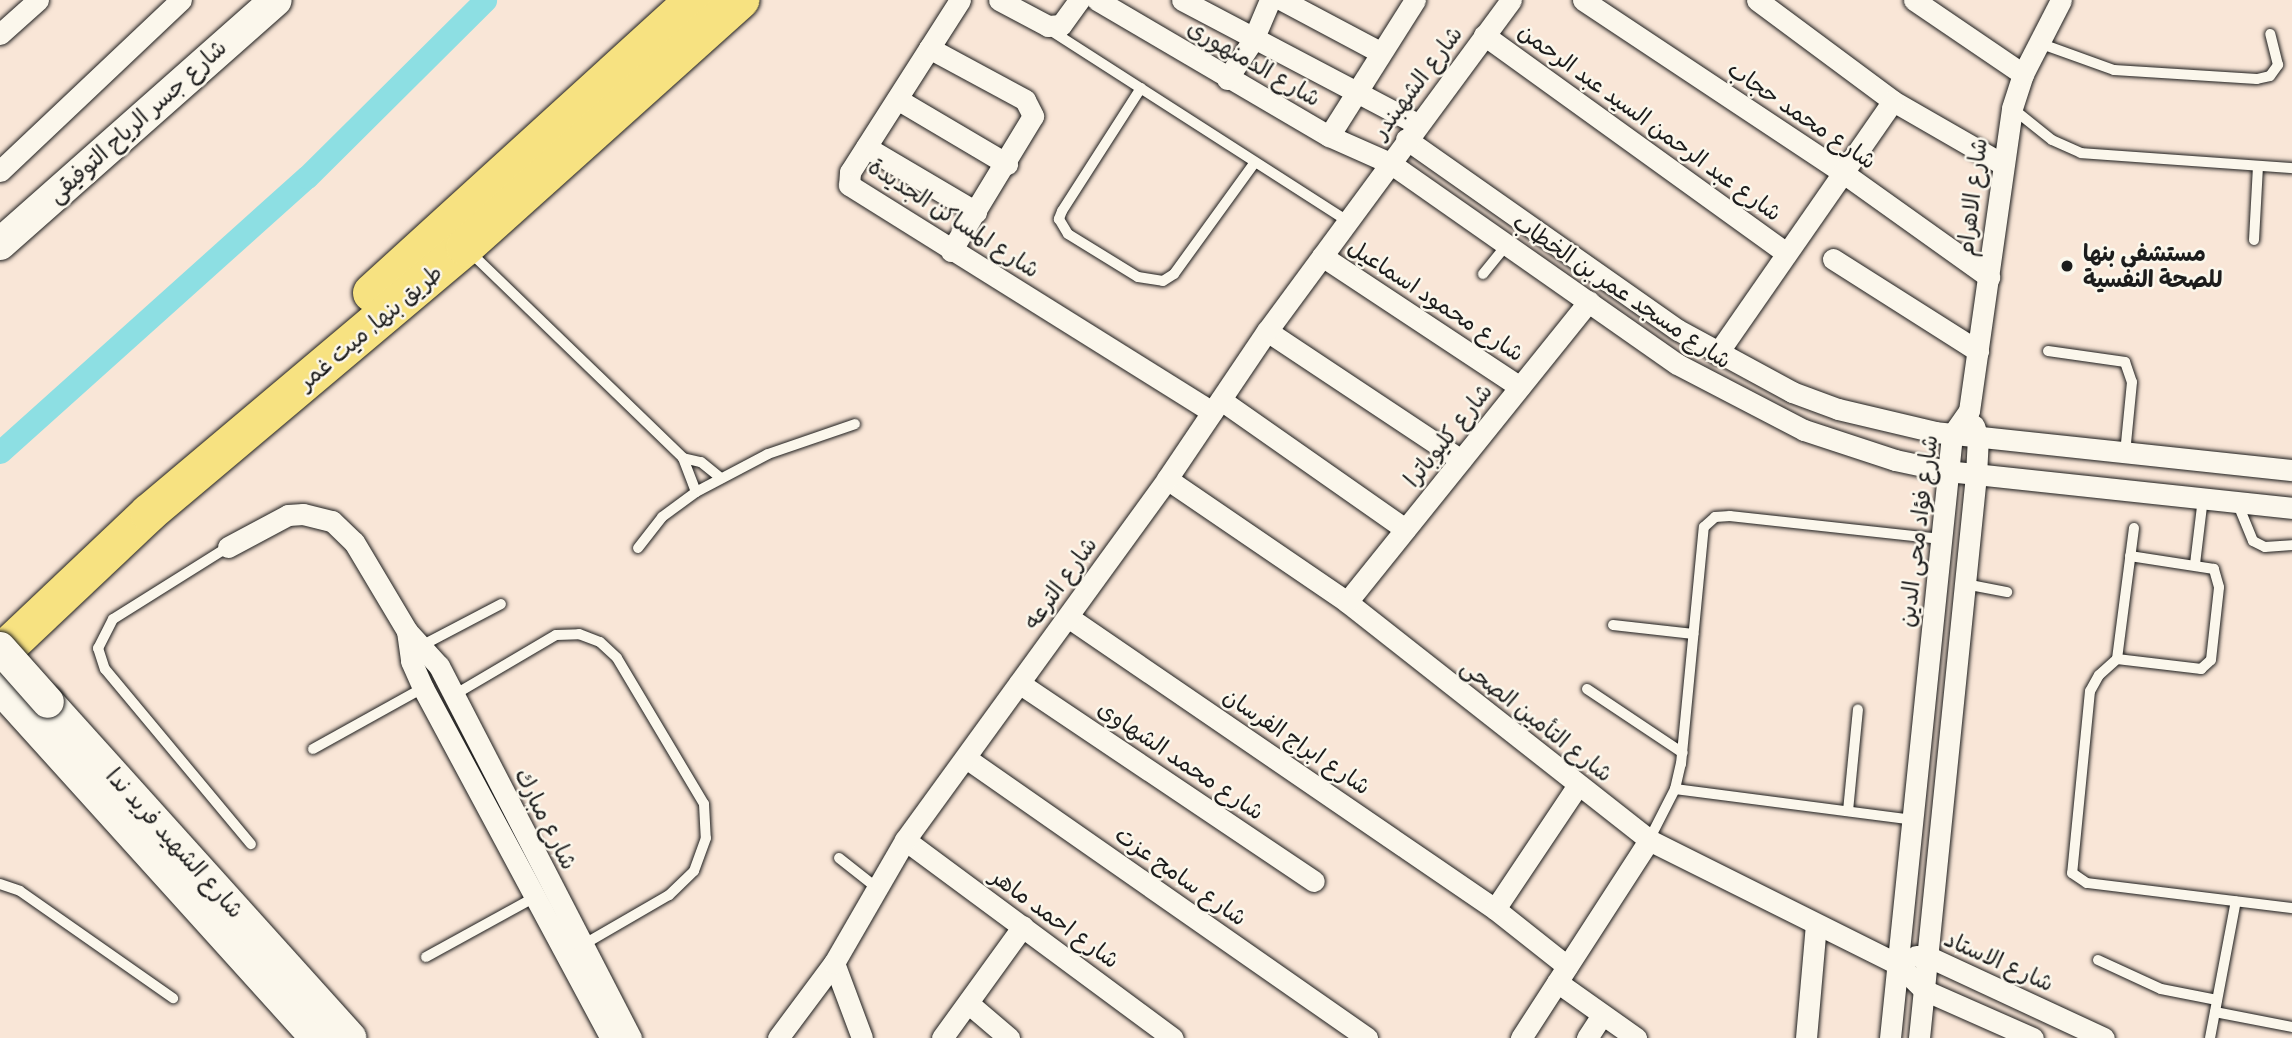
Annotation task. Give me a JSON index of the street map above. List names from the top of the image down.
{
  "streets": {
    "highway": ["طريق بنها, ميت غمر"],
    "main road": ["شارع جسر الرياح التوفيقى", "شارع الشهيد فريد ندا"],
    "street": [
      "شارع الدمنهورى",
      "شارع الشهبندر",
      "شارع محمد حجاب",
      "شارع عبد الرحمن السيد عبد الرحمن",
      "شارع الاهرام",
      "شارع المساكن الجديدة",
      "شارع مسجد عمر بن الخطاب",
      "شارع محمود اسماعيل",
      "شارع كليوباترا",
      "شارع فؤاد محى الدين",
      "شارع الترعه",
      "شارع التأمين الصحى",
      "شارع ابراج الفرسان",
      "شارع محمد الشهاوى",
      "شارع مبارك",
      "شارع سامح عزت",
      "شارع احمد ماهر",
      "شارع الاستاد"
    ]
  },
  "crossings": [
    ["شارع الدمنهورى", "شارع الشهبندر"],
    ["شارع الدمنهورى", "شارع مسجد عمر بن الخطاب"],
    ["شارع الدمنهورى", "شارع الترعه"],
    ["شارع الشهبندر", "شارع عبد الرحمن السيد عبد الرحمن"],
    ["شارع الشهبندر", "شارع مسجد عمر بن الخطاب"],
    ["شارع الشهبندر", "شارع الترعه"],
    ["شارع محمد حجاب", "شارع الاهرام"],
    ["شارع الاهرام", "شارع فؤاد محى الدين"],
    ["شارع المساكن الجديدة", "شارع كليوباترا"],
    ["شارع المساكن الجديدة", "شارع الترعه"],
    ["شارع مسجد عمر بن الخطاب", "شارع كليوباترا"],
    ["شارع مسجد عمر بن الخطاب", "شارع فؤاد محى الدين"],
    ["شارع مسجد عمر بن الخطاب", "شارع الترعه"],
    ["شارع محمود اسماعيل", "شارع كليوباترا"],
    ["شارع محمود اسماعيل", "شارع الترعه"],
    ["شارع كليوباترا", "شارع التأمين الصحى"],
    ["شارع فؤاد محى الدين", "شارع التأمين الصحى"],
    ["شارع فؤاد محى الدين", "شارع الاستاد"],
    ["شارع الترعه", "شارع التأمين الصحى"],
    ["شارع الترعه", "شارع ابراج الفرسان"],
    ["شارع الترعه", "شارع محمد الشهاوى"],
    ["شارع الترعه", "شارع سامح عزت"],
    ["شارع الترعه", "شارع احمد ماهر"],
    ["شارع التأمين الصحى", "شارع الاستاد"]
  ],
  "places": ["مستشفى بنها للصحة النفسية"]
}
